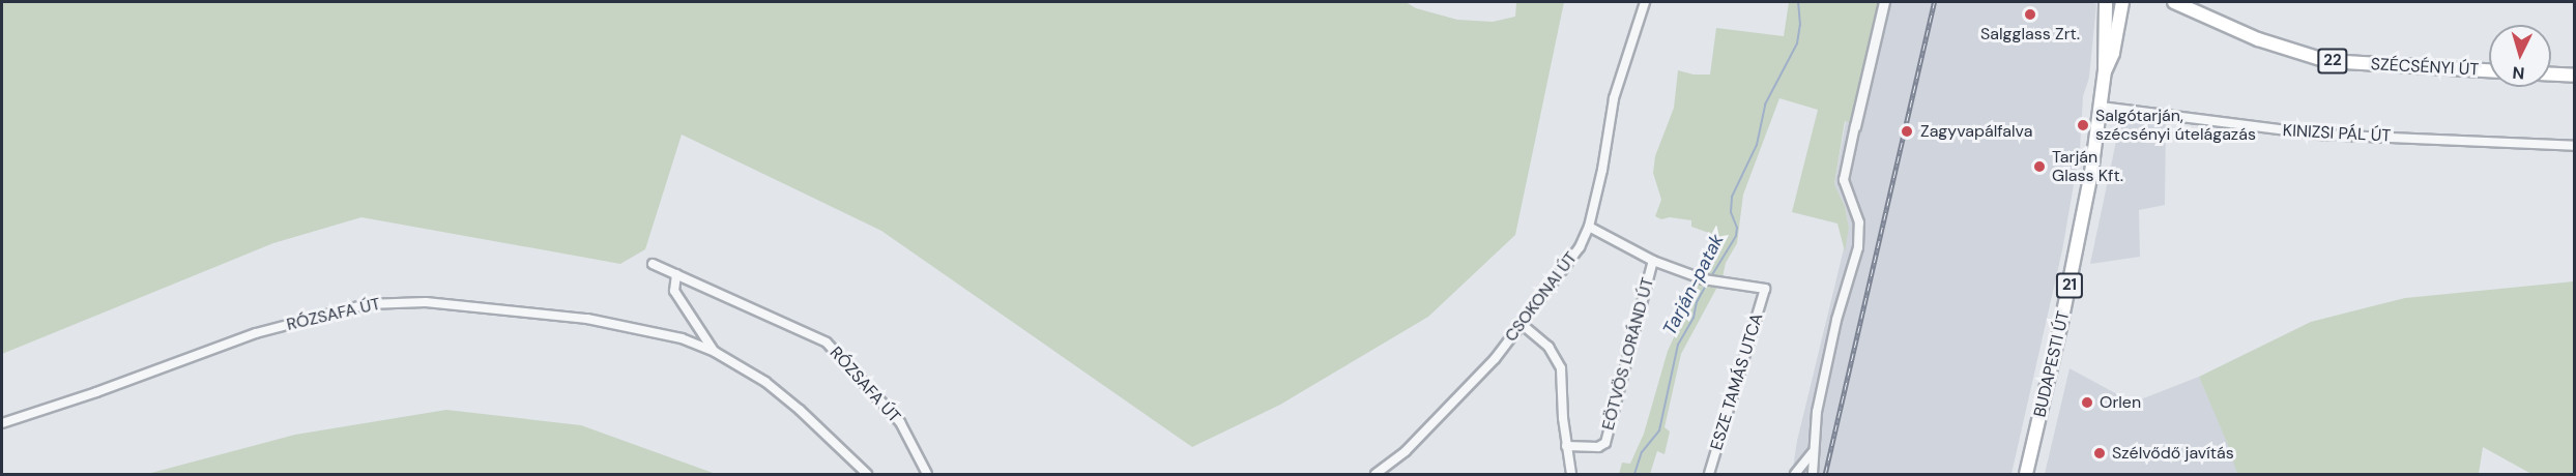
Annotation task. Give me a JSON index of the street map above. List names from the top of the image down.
{
  "streets": {
    "main road": [
      "22",
      "SZÉCSÉNYI ÚT",
      "21",
      "BUDAPESTI ÚT"
    ],
    "street": [
      "KINIZSI PÁL ÚT",
      "CSOKONAI ÚT",
      "RÓZSAFA ÚT",
      "EÖTVÖS LORÁND ÚT",
      "ESZE TAMÁS UTCA"
    ]
  },
  "crossings": [
    ["KINIZSI PÁL ÚT", "BUDAPESTI ÚT"],
    ["EÖTVÖS LORÁND ÚT", "ESZE TAMÁS UTCA"]
  ],
  "water": ["Tarján-patak"],
  "places": [
    "Salgglass Zrt.",
    "Salgótarján, szécsényi útelágazás",
    "Zagyvapálfalva",
    "Tarján Glass Kft.",
    "Orlen",
    "Szélvődő javítás"
  ],
  "north": "bottom"
}
